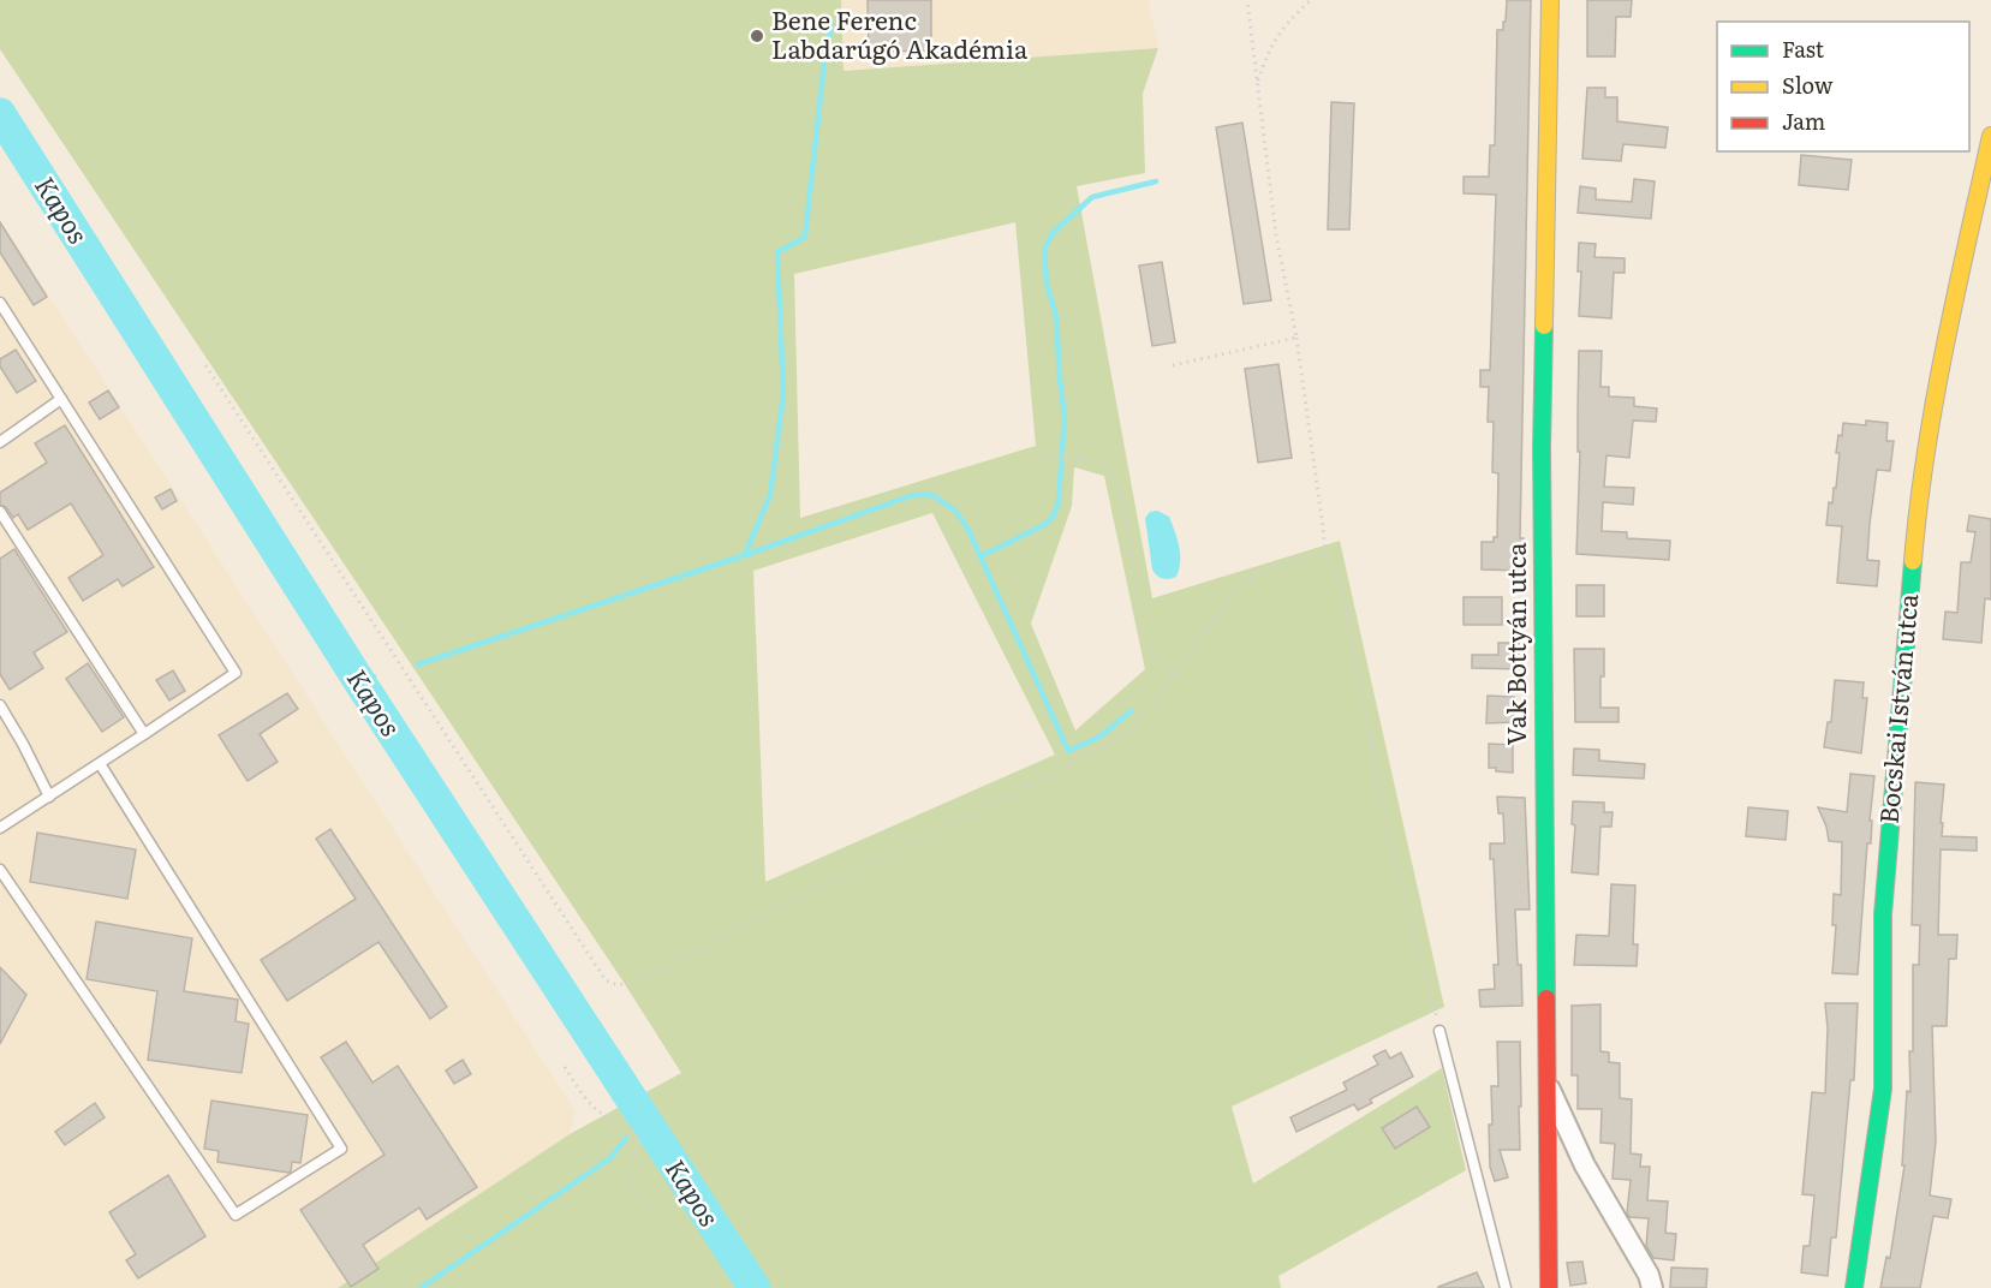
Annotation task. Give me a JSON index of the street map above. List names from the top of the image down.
{
  "streets": {
    "street": ["Vak Bottyán utca", "Bocskai István utca"]
  },
  "water": ["Kapos"],
  "places": ["Bene Ferenc Labdarúgó Akadémia"],
  "legend": ["Fast", "Slow", "Jam"]
}
